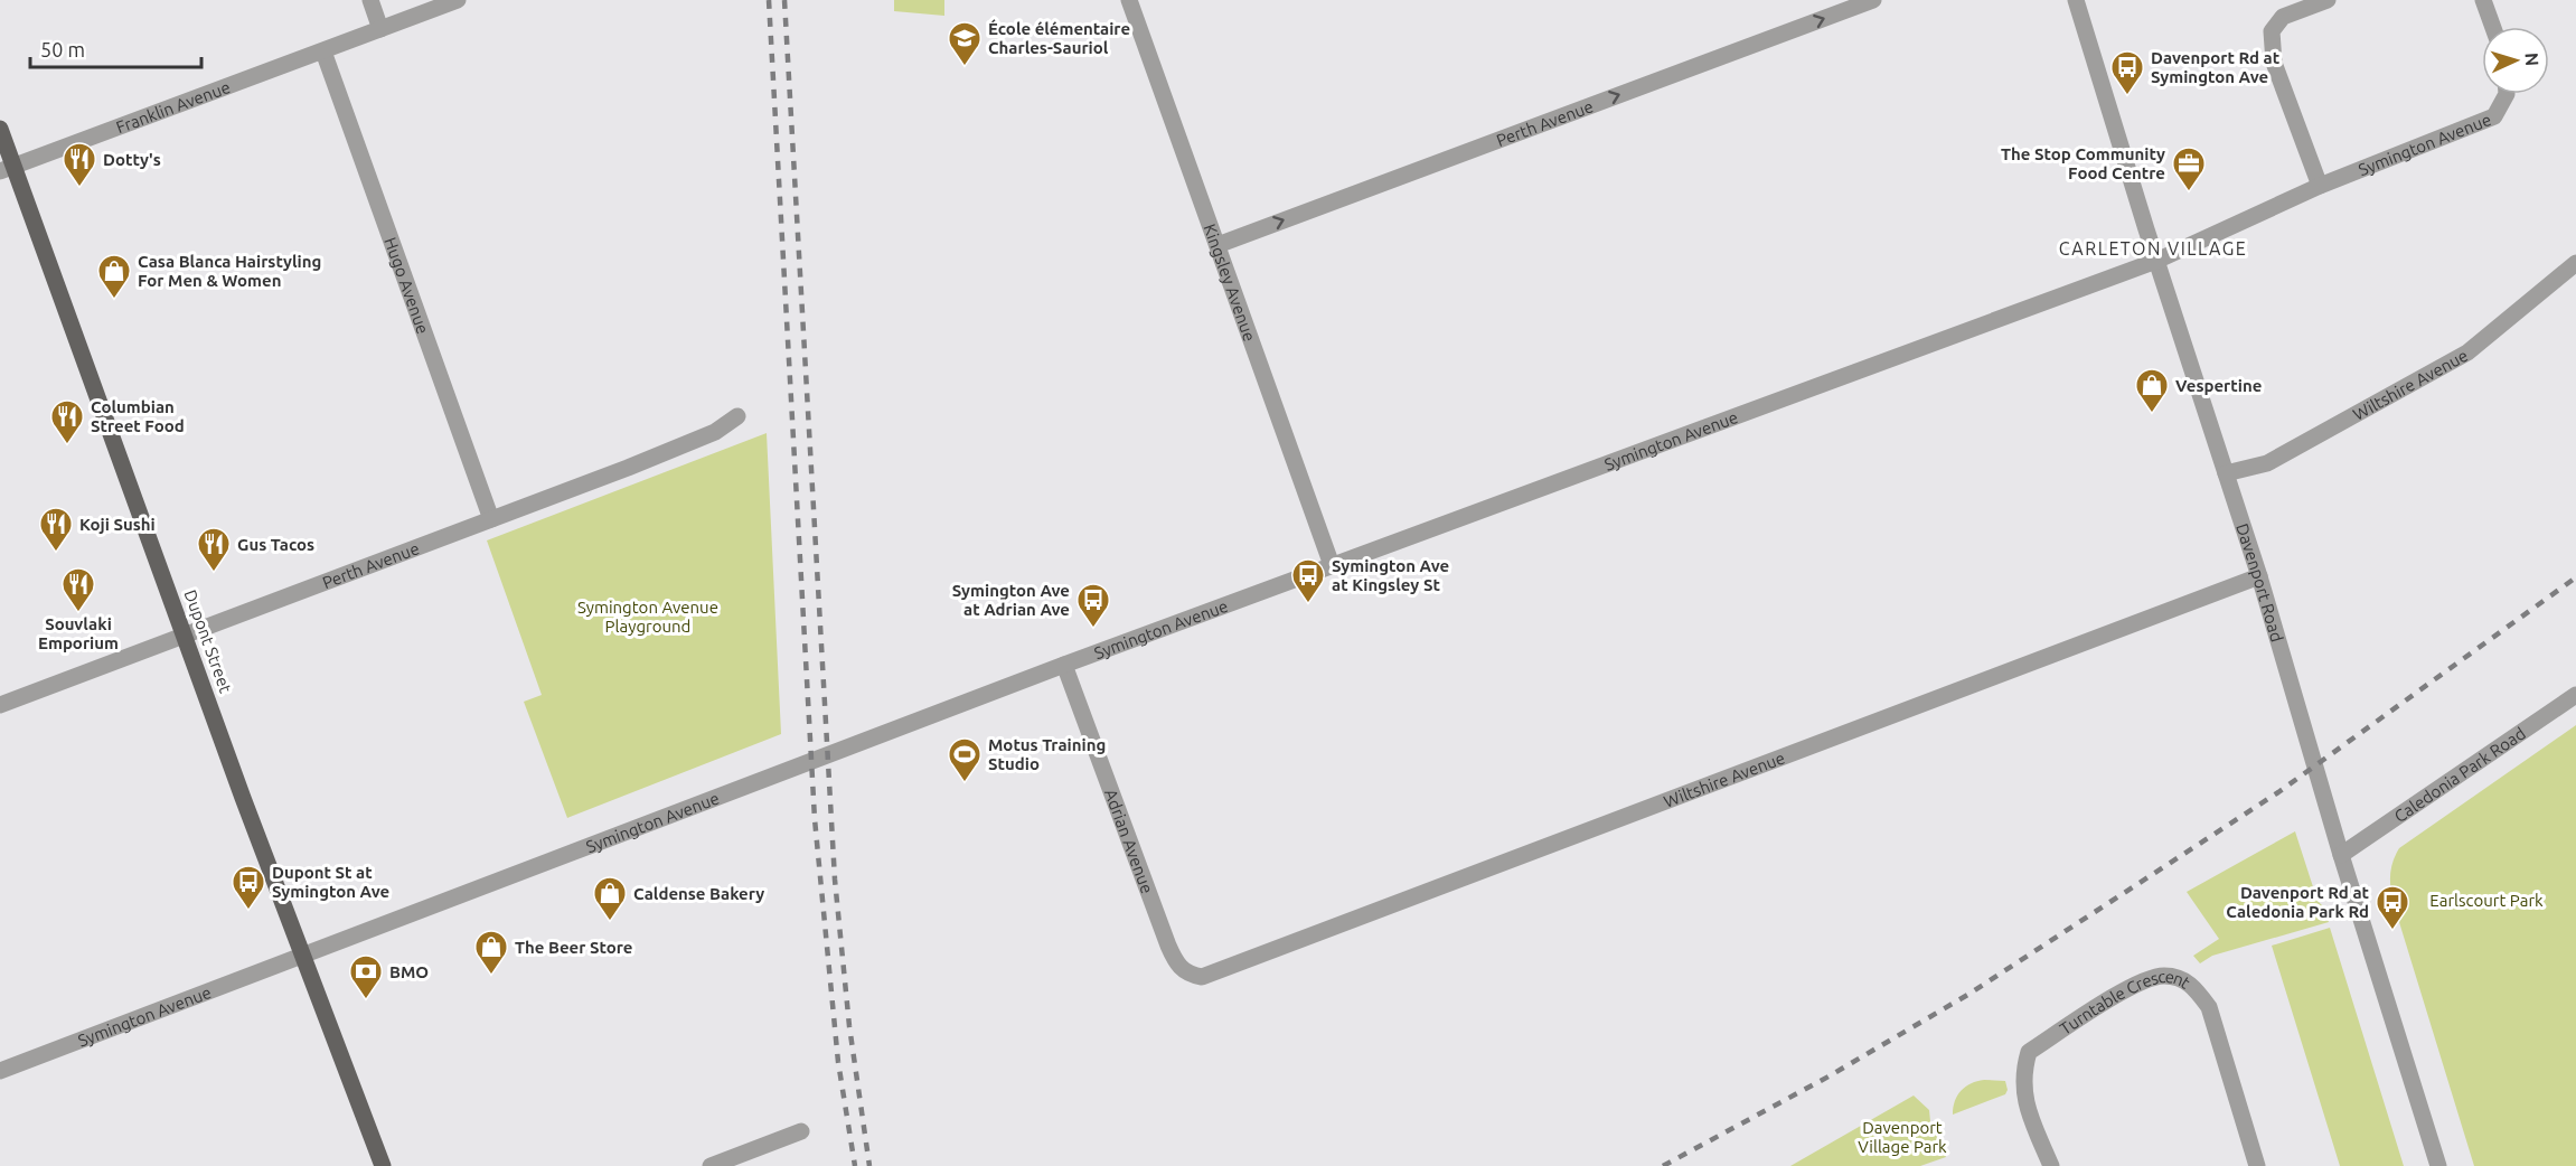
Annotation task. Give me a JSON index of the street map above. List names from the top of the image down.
{
  "streets": {
    "main road": ["Dupont Street"],
    "street": [
      "Franklin Avenue",
      "Perth Avenue",
      "Symington Avenue",
      "Kingsley Avenue",
      "Hugo Avenue",
      "Wiltshire Avenue",
      "Davenport Road",
      "Caledonia Park Road",
      "Adrian Avenue",
      "Turntable Crescent"
    ]
  },
  "crossings": [
    ["Franklin Avenue", "Hugo Avenue"],
    ["Franklin Avenue", "Dupont Street"],
    ["Perth Avenue", "Kingsley Avenue"],
    ["Perth Avenue", "Hugo Avenue"],
    ["Perth Avenue", "Dupont Street"],
    ["Symington Avenue", "Kingsley Avenue"],
    ["Symington Avenue", "Davenport Road"],
    ["Symington Avenue", "Dupont Street"],
    ["Symington Avenue", "Adrian Avenue"],
    ["Wiltshire Avenue", "Davenport Road"],
    ["Wiltshire Avenue", "Adrian Avenue"],
    ["Davenport Road", "Caledonia Park Road"]
  ],
  "one_way": ["Perth Avenue"],
  "districts": ["CARLETON VILLAGE"],
  "parks": ["Symington Avenue Playground", "Earlscourt Park", "Davenport Village Park"],
  "places": {
    "school or university": ["École élémentaire Charles-Sauriol"],
    "bus stop": [
      "Davenport Rd at Symington Ave",
      "Symington Ave at Kingsley St",
      "Symington Ave at Adrian Ave",
      "Dupont St at Symington Ave",
      "Davenport Rd at Caledonia Park Rd"
    ],
    "restaurant": [
      "Dotty's",
      "Columbian Street Food",
      "Koji Sushi",
      "Gus Tacos",
      "Souvlaki Emporium"
    ],
    "office": ["The Stop Community Food Centre"],
    "shop": [
      "Casa Blanca Hairstyling For Men & Women",
      "Vespertine",
      "Caldense Bakery",
      "The Beer Store"
    ],
    "sports": ["Motus Training Studio"],
    "bank": ["BMO"]
  },
  "scale_bar": "50 m",
  "north": "right"
}
